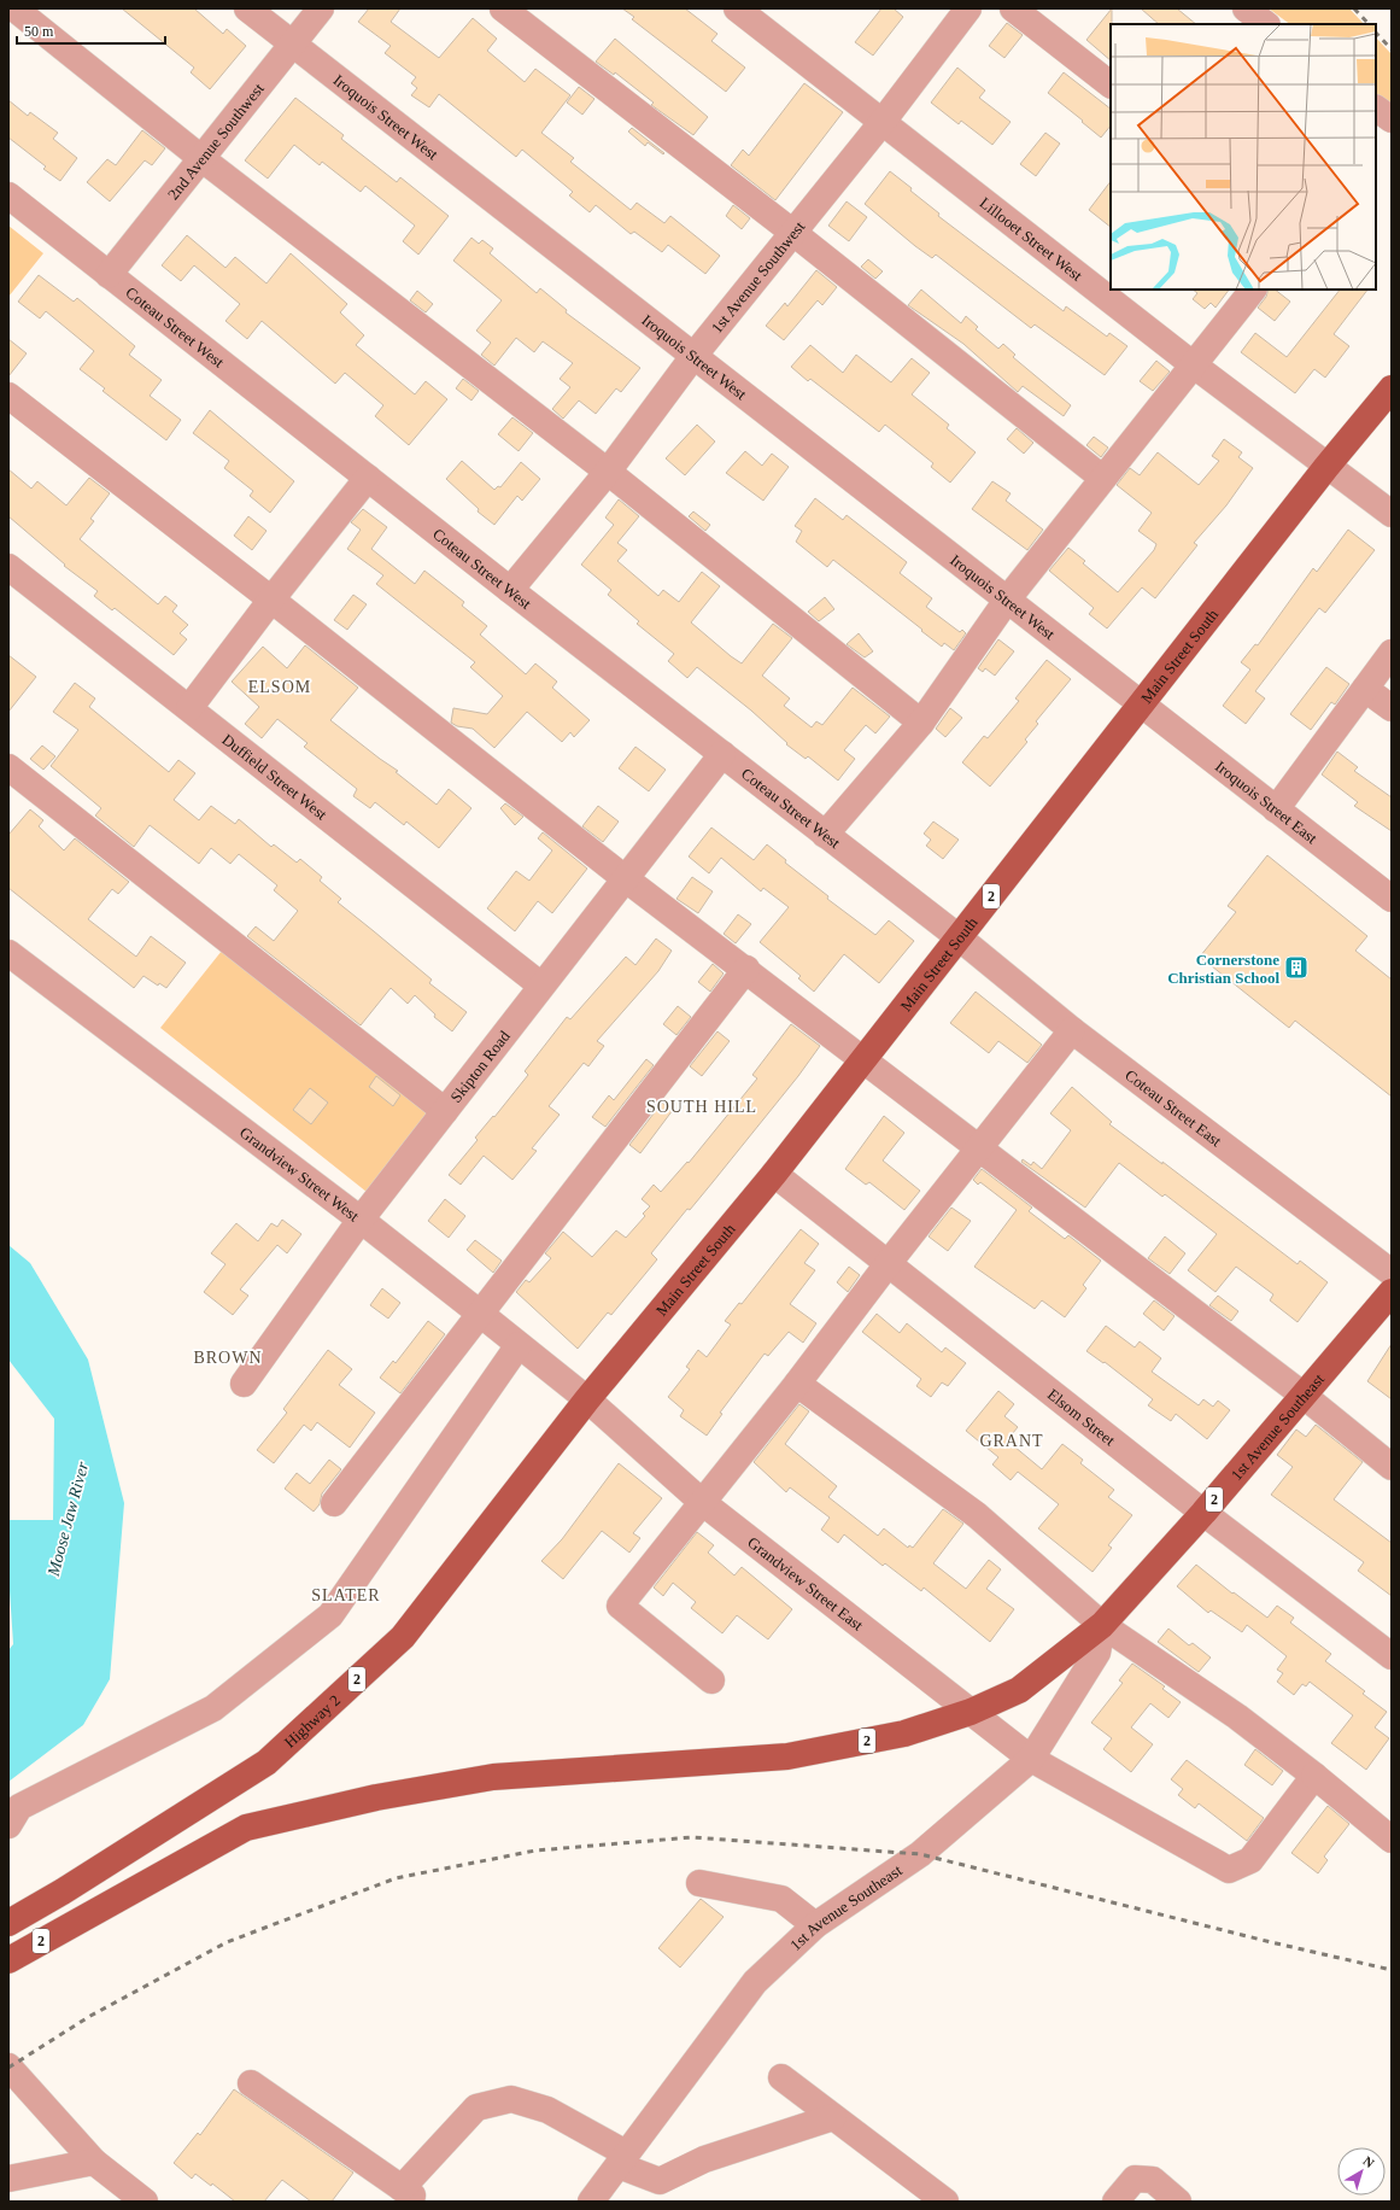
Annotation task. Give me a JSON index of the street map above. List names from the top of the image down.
{
  "streets": {
    "main road": [
      "Main Street South",
      "2",
      "1st Avenue Southeast",
      "Highway 2"
    ],
    "street": [
      "Iroquois Street West",
      "2nd Avenue Southwest",
      "Lillooet Street West",
      "1st Avenue Southwest",
      "Coteau Street West",
      "Duffield Street West",
      "Iroquois Street East",
      "Skipton Road",
      "Coteau Street East",
      "Grandview Street West",
      "Elsom Street",
      "Grandview Street East"
    ]
  },
  "crossings": [
    ["Iroquois Street West", "2nd Avenue Southwest"],
    ["Iroquois Street West", "1st Avenue Southwest"],
    ["Iroquois Street West", "Main Street South"],
    ["Iroquois Street West", "Iroquois Street East"],
    ["2nd Avenue Southwest", "Coteau Street West"],
    ["Lillooet Street West", "1st Avenue Southwest"],
    ["Lillooet Street West", "Main Street South"],
    ["1st Avenue Southwest", "Coteau Street West"],
    ["Coteau Street West", "Main Street South"],
    ["Coteau Street West", "Skipton Road"],
    ["Coteau Street West", "Coteau Street East"],
    ["Main Street South", "Iroquois Street East"],
    ["Main Street South", "Coteau Street East"],
    ["Main Street South", "Grandview Street West"],
    ["Main Street South", "Elsom Street"],
    ["Main Street South", "Grandview Street East"],
    ["Main Street South", "Highway 2"],
    ["Duffield Street West", "Skipton Road"],
    ["Skipton Road", "Grandview Street West"],
    ["Grandview Street West", "Grandview Street East"],
    ["Grandview Street West", "Highway 2"],
    ["Elsom Street", "1st Avenue Southeast"],
    ["1st Avenue Southeast", "Grandview Street East"],
    ["Grandview Street East", "Highway 2"]
  ],
  "districts": [
    "ELSOM",
    "SOUTH HILL",
    "BROWN",
    "GRANT",
    "SLATER"
  ],
  "water": ["Moose Jaw River"],
  "places": {
    "building": ["Cornerstone Christian School"]
  },
  "scale_bar": "50 m",
  "north": "top right"
}
